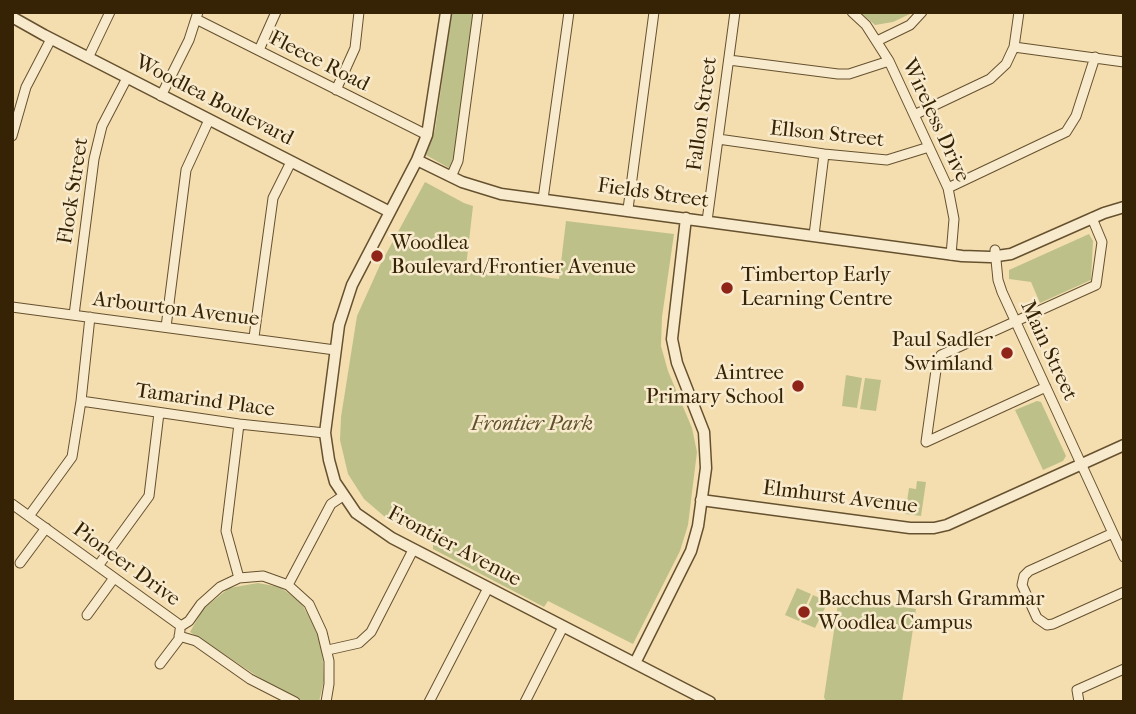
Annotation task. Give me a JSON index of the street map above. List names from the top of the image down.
{
  "streets": {
    "street": [
      "Fleece Road",
      "Woodlea Boulevard",
      "Fallon Street",
      "Wireless Drive",
      "Ellson Street",
      "Flock Street",
      "Fields Street",
      "Arbourton Avenue",
      "Main Street",
      "Tamarind Place",
      "Elmhurst Avenue",
      "Frontier Avenue",
      "Pioneer Drive"
    ]
  },
  "crossings": [
    ["Fleece Road", "Frontier Avenue"],
    ["Woodlea Boulevard", "Flock Street"],
    ["Woodlea Boulevard", "Frontier Avenue"],
    ["Fallon Street", "Ellson Street"],
    ["Fallon Street", "Fields Street"],
    ["Wireless Drive", "Ellson Street"],
    ["Wireless Drive", "Fields Street"],
    ["Flock Street", "Arbourton Avenue"],
    ["Fields Street", "Main Street"],
    ["Fields Street", "Frontier Avenue"],
    ["Arbourton Avenue", "Frontier Avenue"],
    ["Main Street", "Elmhurst Avenue"],
    ["Tamarind Place", "Frontier Avenue"]
  ],
  "parks": ["Frontier Park"],
  "places": [
    "Woodlea Boulevard/Frontier Avenue",
    "Timbertop Early Learning Centre",
    "Paul Sadler Swimland",
    "Aintree Primary School",
    "Bacchus Marsh Grammar Woodlea Campus"
  ]
}
